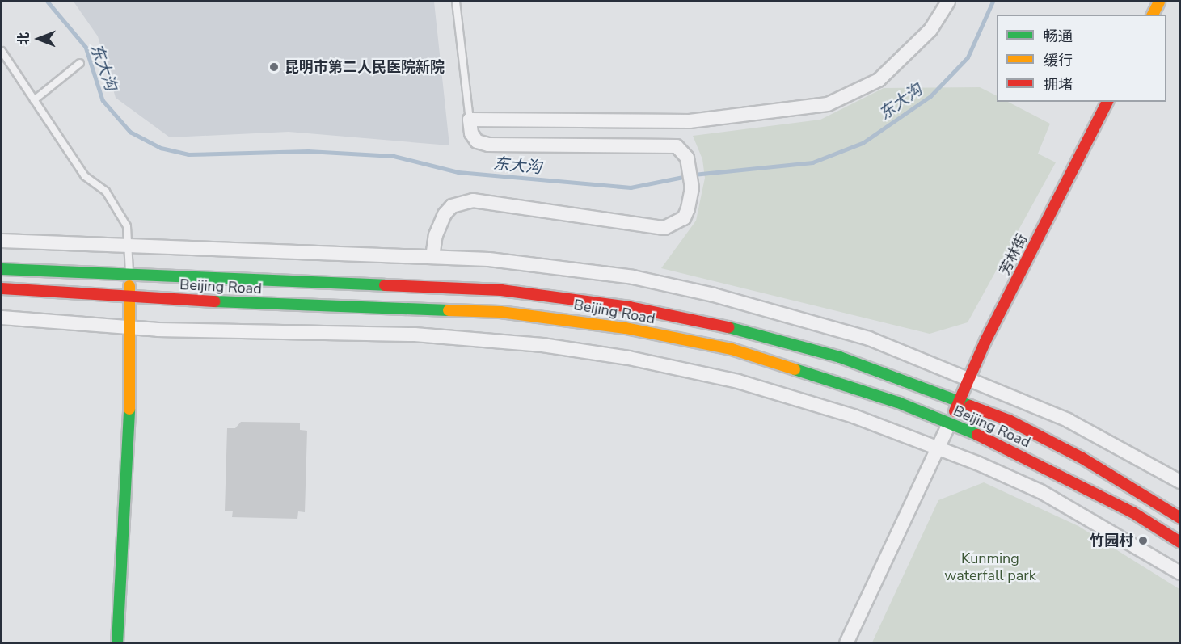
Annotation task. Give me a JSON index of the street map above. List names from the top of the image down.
{
  "streets": {
    "main road": ["芳林街", "Beijing Road"]
  },
  "crossings": [
    ["芳林街", "Beijing Road"]
  ],
  "water": ["东大沟"],
  "parks": ["Kunming waterfall park"],
  "places": ["昆明市第二人民医院新院", "竹园村"],
  "legend": ["畅通", "缓行", "拥堵"],
  "north": "left"
}
